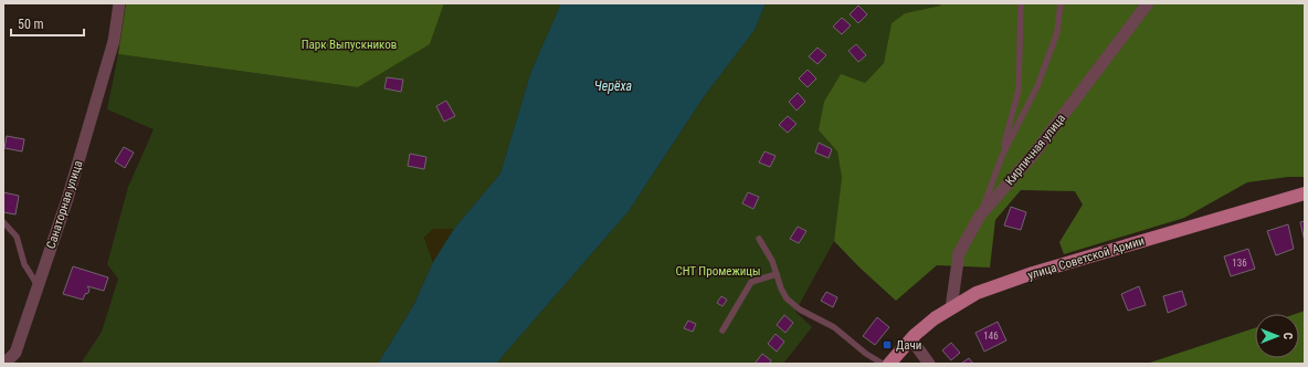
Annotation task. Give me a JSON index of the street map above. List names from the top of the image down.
{
  "streets": {
    "main road": ["улица Советской Армии"],
    "street": ["Кирпичная улица", "Санаторная улица"]
  },
  "crossings": [
    ["Кирпичная улица", "улица Советской Армии"]
  ],
  "water": ["Черёха"],
  "parks": ["Парк Выпускников", "СНТ Промежицы"],
  "places": {
    "transit": ["Дачи"]
  },
  "house_numbers": ["136", "146"],
  "scale_bar": "50 m",
  "north": "right"
}
